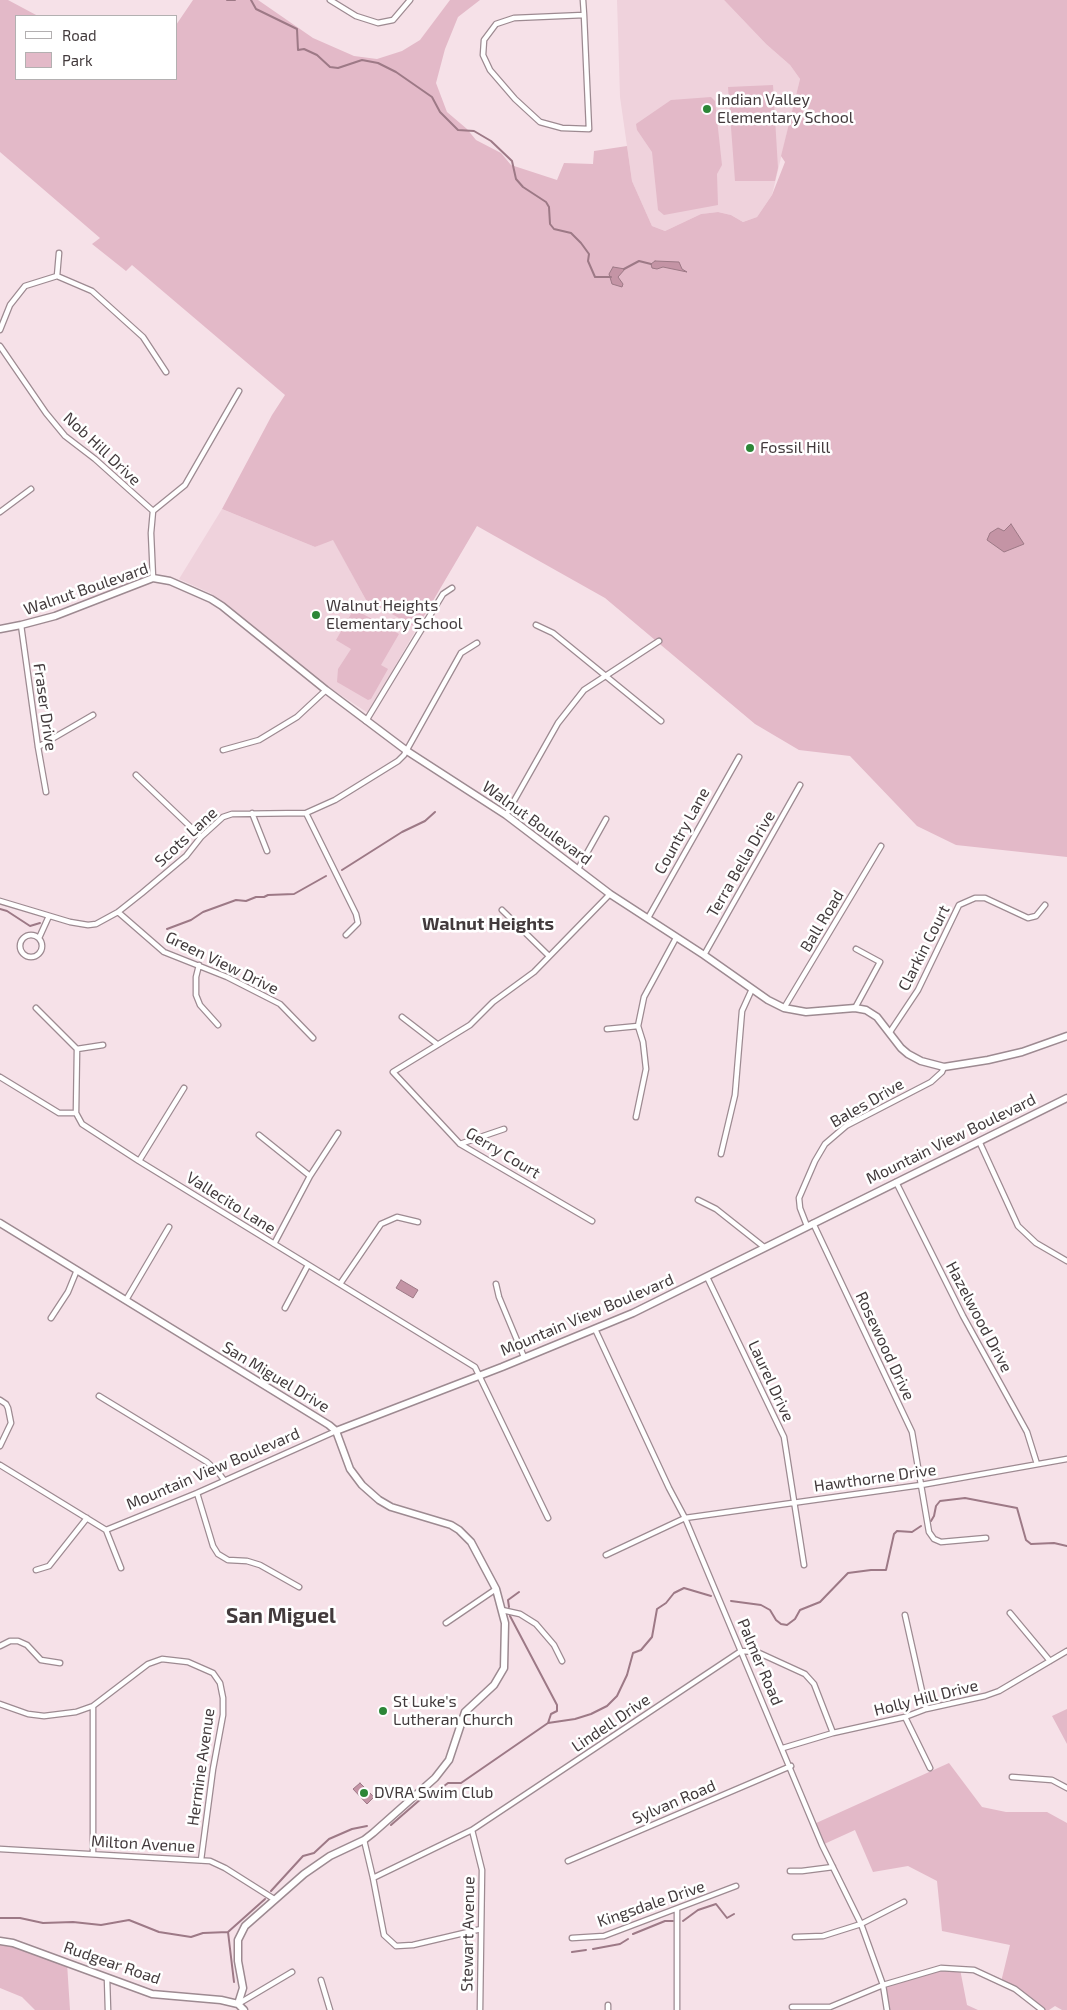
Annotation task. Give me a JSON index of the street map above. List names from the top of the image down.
{
  "streets": {
    "street": [
      "Nob Hill Drive",
      "Walnut Boulevard",
      "Fraser Drive",
      "Country Lane",
      "Scots Lane",
      "Terra Bella Drive",
      "Ball Road",
      "Clarkin Court",
      "Green View Drive",
      "Bales Drive",
      "Mountain View Boulevard",
      "Gerry Court",
      "Vallecito Lane",
      "Hazelwood Drive",
      "Rosewood Drive",
      "San Miguel Drive",
      "Laurel Drive",
      "Hawthorne Drive",
      "Palmer Road",
      "Holly Hill Drive",
      "Lindell Drive",
      "Hermine Avenue",
      "Sylvan Road",
      "Milton Avenue",
      "Kingsdale Drive",
      "Stewart Avenue",
      "Rudgear Road"
    ]
  },
  "crossings": [
    ["Walnut Boulevard", "Fraser Drive"],
    ["Walnut Boulevard", "Country Lane"],
    ["Walnut Boulevard", "Scots Lane"],
    ["Walnut Boulevard", "Terra Bella Drive"],
    ["Walnut Boulevard", "Ball Road"],
    ["Walnut Boulevard", "Clarkin Court"],
    ["Walnut Boulevard", "Bales Drive"],
    ["Scots Lane", "Green View Drive"],
    ["Bales Drive", "Mountain View Boulevard"],
    ["Bales Drive", "Rosewood Drive"],
    ["Mountain View Boulevard", "Vallecito Lane"],
    ["Mountain View Boulevard", "Hazelwood Drive"],
    ["Mountain View Boulevard", "Rosewood Drive"],
    ["Mountain View Boulevard", "San Miguel Drive"],
    ["Mountain View Boulevard", "Laurel Drive"],
    ["Mountain View Boulevard", "Palmer Road"],
    ["Hazelwood Drive", "Hawthorne Drive"],
    ["Rosewood Drive", "Hawthorne Drive"],
    ["San Miguel Drive", "Milton Avenue"],
    ["San Miguel Drive", "Rudgear Road"],
    ["Laurel Drive", "Hawthorne Drive"],
    ["Hawthorne Drive", "Palmer Road"],
    ["Palmer Road", "Holly Hill Drive"],
    ["Palmer Road", "Lindell Drive"],
    ["Palmer Road", "Sylvan Road"],
    ["Lindell Drive", "Stewart Avenue"],
    ["Hermine Avenue", "Milton Avenue"]
  ],
  "districts": ["Walnut Heights", "San Miguel"],
  "places": [
    "Indian Valley Elementary School",
    "Fossil Hill",
    "Walnut Heights Elementary School",
    "St Luke's Lutheran Church",
    "DVRA Swim Club"
  ],
  "legend": ["Road", "Park"]
}
